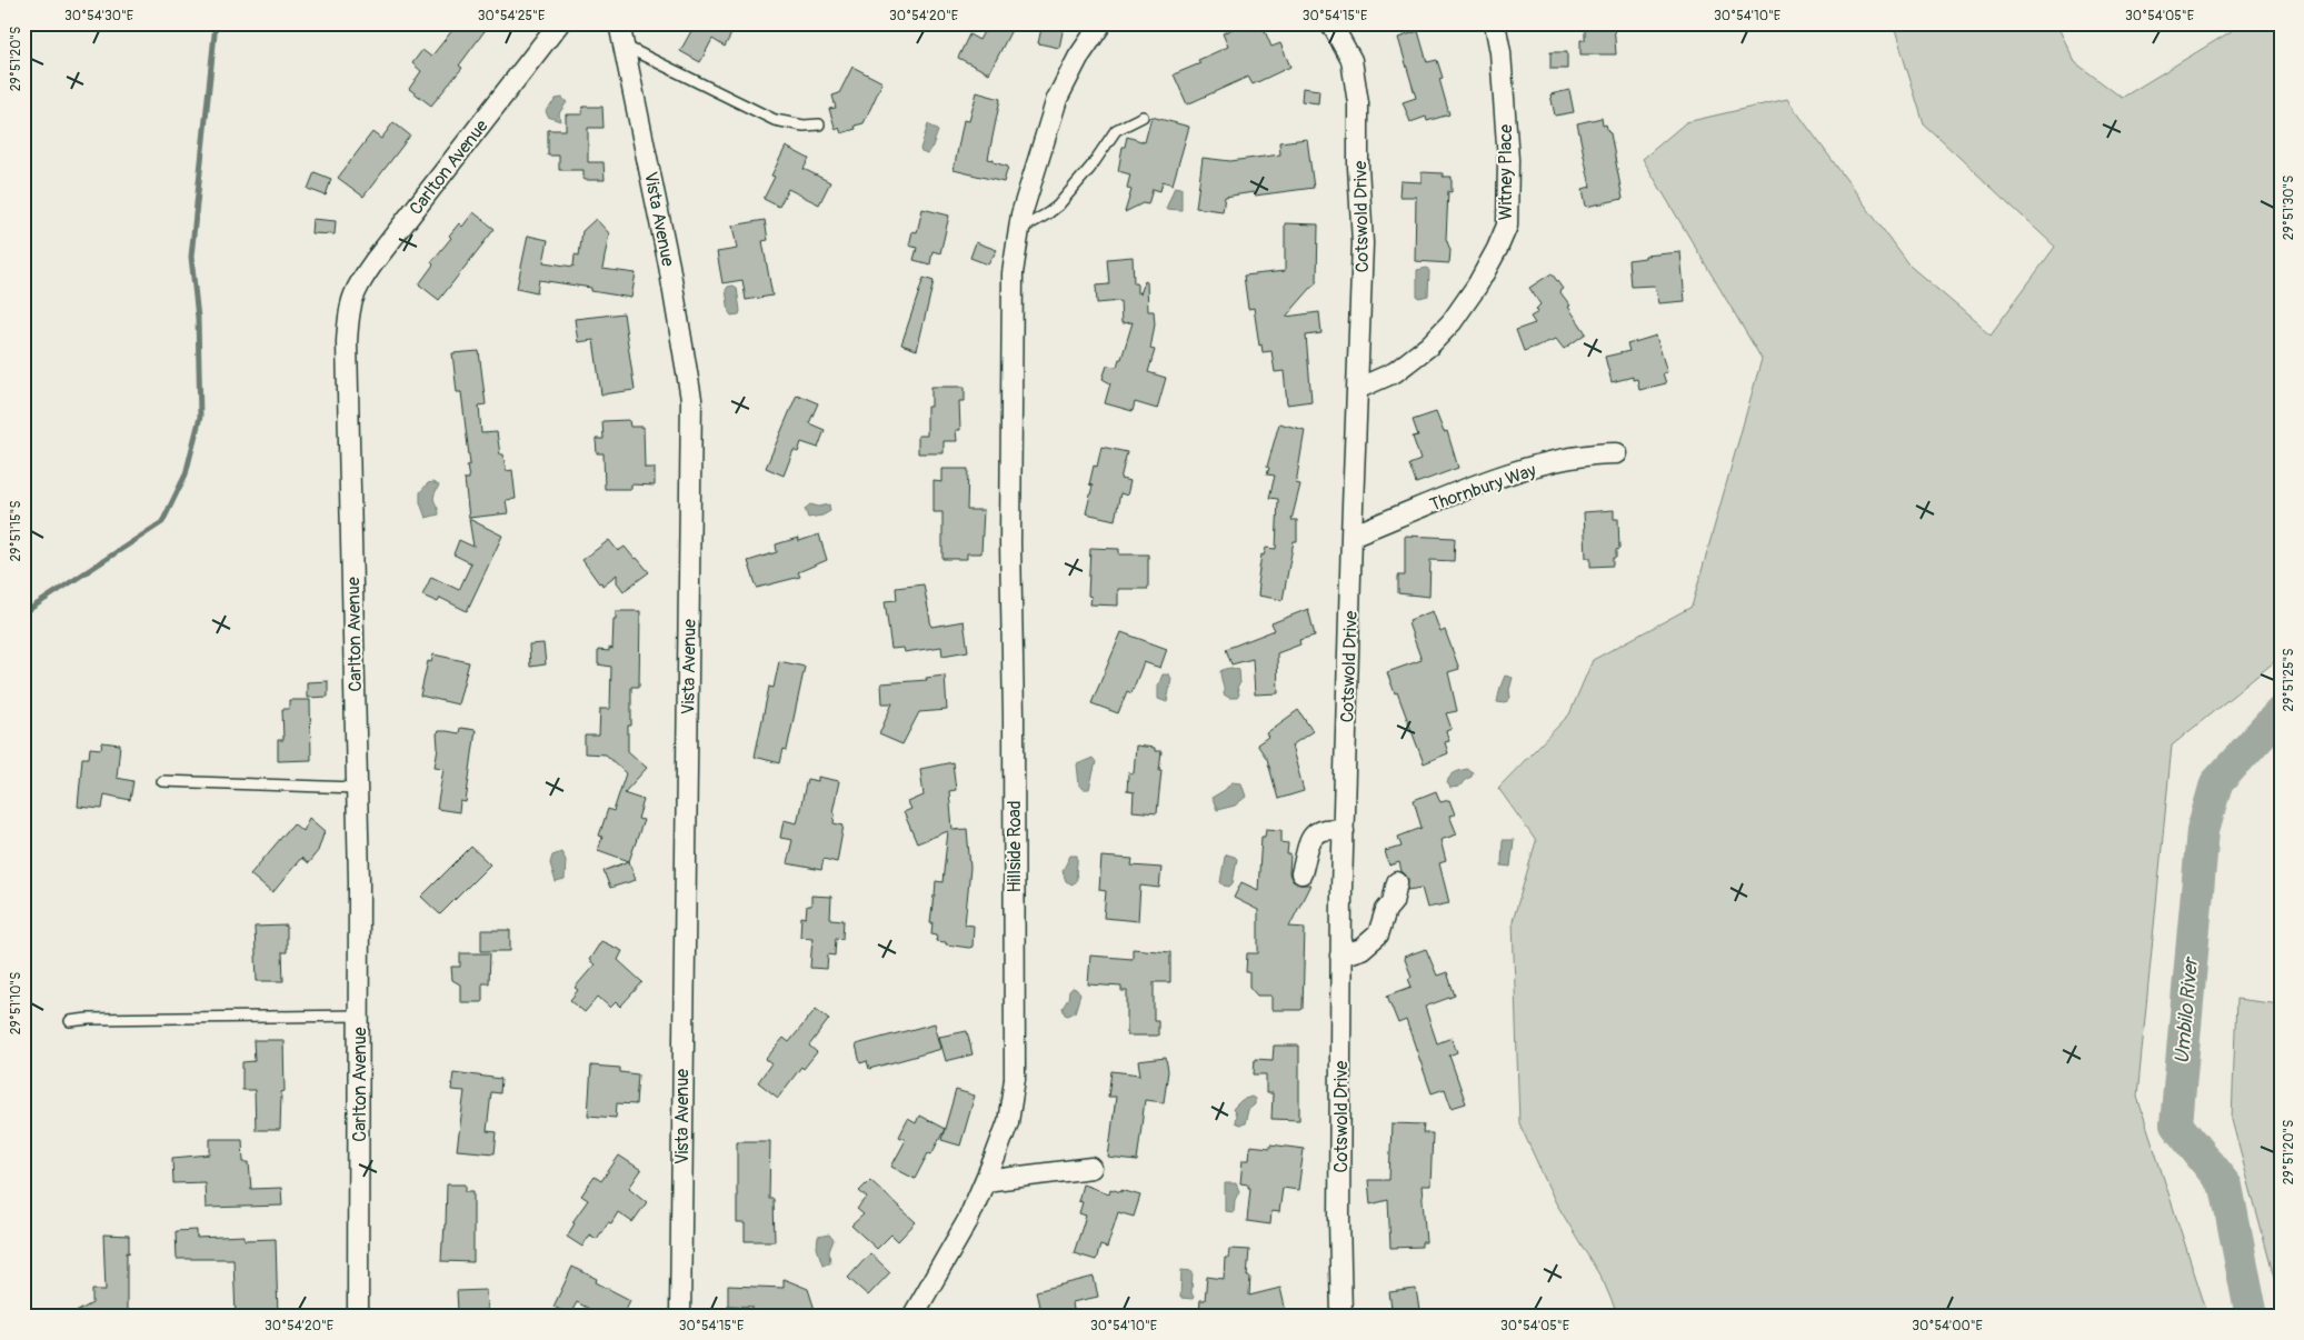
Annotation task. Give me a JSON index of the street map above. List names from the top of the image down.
{
  "streets": {
    "street": [
      "Carlton Avenue",
      "Witney Place",
      "Cotswold Drive",
      "Vista Avenue",
      "Thornbury Way",
      "Hillside Road"
    ]
  },
  "crossings": [
    ["Witney Place", "Cotswold Drive"],
    ["Cotswold Drive", "Thornbury Way"]
  ],
  "water": ["Umbilo River"],
  "coordinates": [
    "30°54'30\"E",
    "30°54'25\"E",
    "30°54'20\"E",
    "30°54'15\"E",
    "30°54'10\"E",
    "30°54'05\"E",
    "29°51'20\"S",
    "29°51'30\"S",
    "29°51'15\"S",
    "29°51'25\"S",
    "29°51'10\"S",
    "30°54'00\"E"
  ]
}
